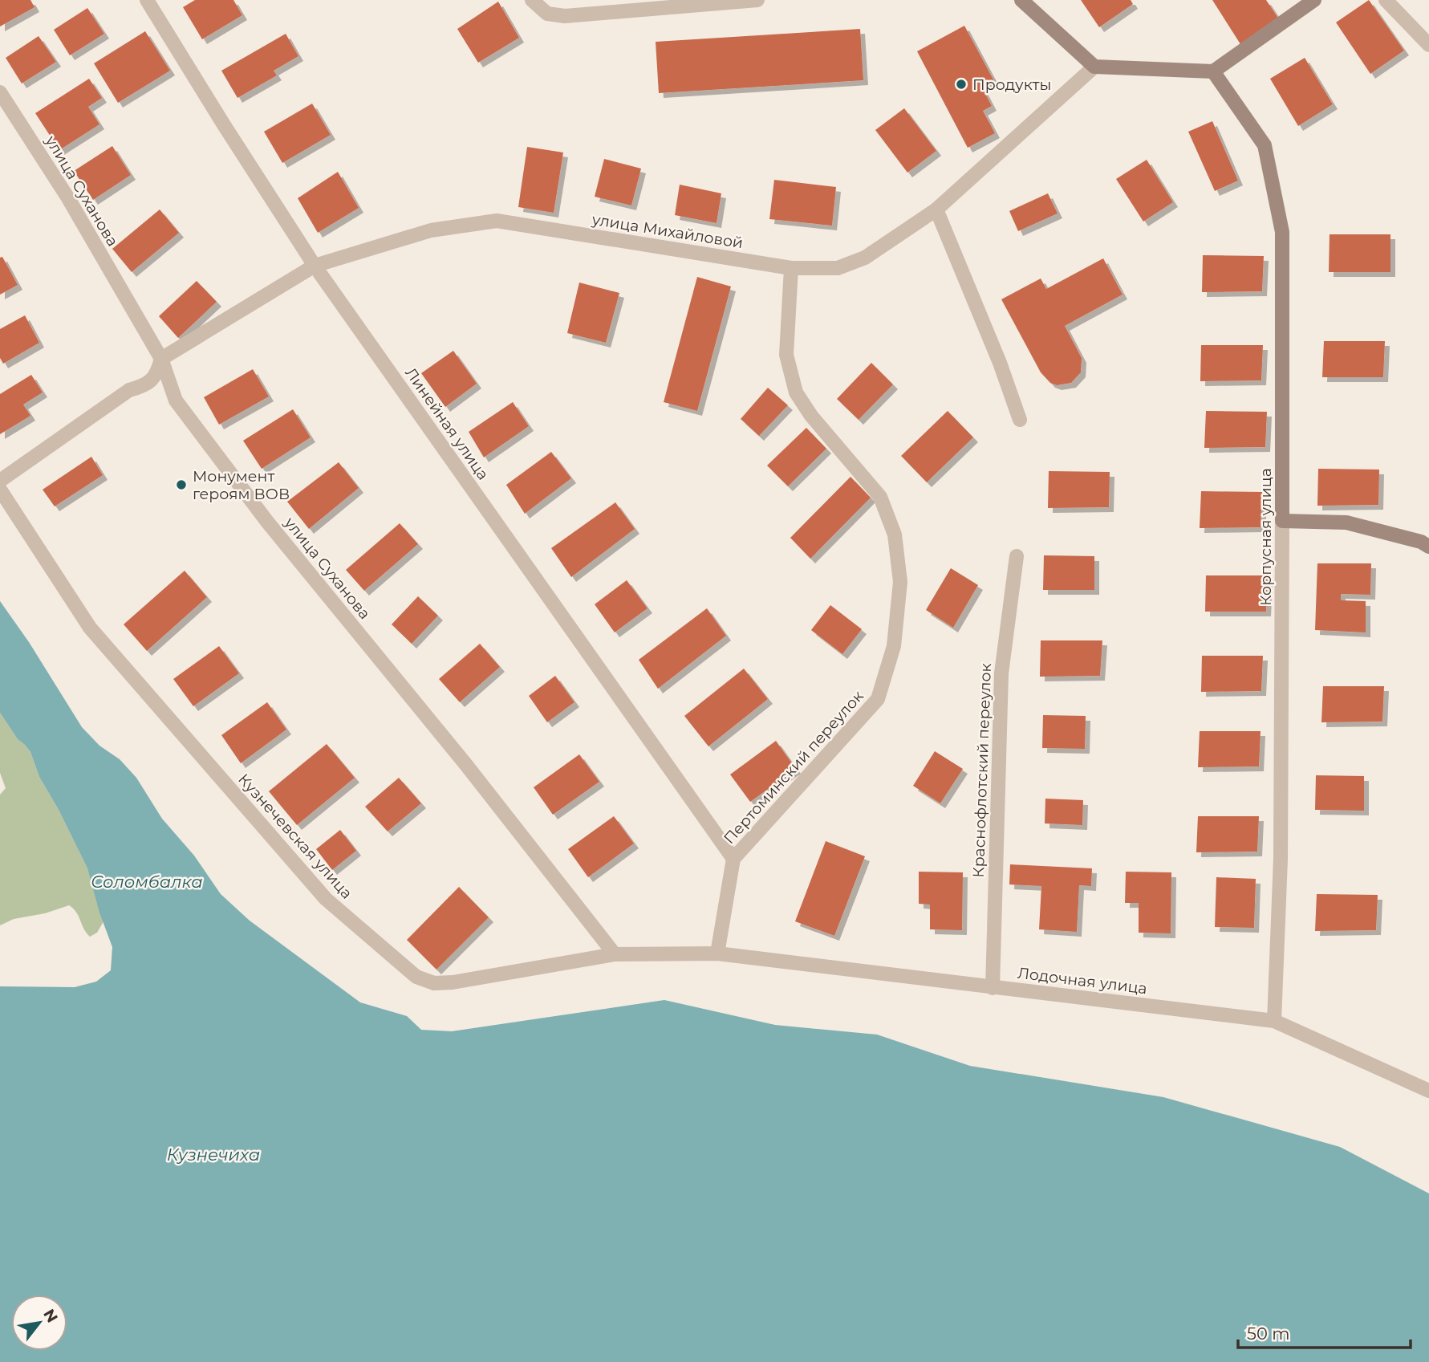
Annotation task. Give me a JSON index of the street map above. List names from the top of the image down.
{
  "streets": {
    "street": [
      "улица Суханова",
      "улица Михайловой",
      "Линейная улица",
      "Корпусная улица",
      "Пертоминский переулок",
      "Краснофлотский переулок",
      "Кузнечевская улица",
      "Лодочная улица"
    ]
  },
  "crossings": [
    ["улица Суханова", "улица Михайловой"],
    ["улица Суханова", "Кузнечевская улица"],
    ["улица Михайловой", "Линейная улица"],
    ["улица Михайловой", "Пертоминский переулок"],
    ["Линейная улица", "Пертоминский переулок"],
    ["Корпусная улица", "Лодочная улица"],
    ["Пертоминский переулок", "Кузнечевская улица"],
    ["Пертоминский переулок", "Лодочная улица"],
    ["Краснофлотский переулок", "Лодочная улица"],
    ["Кузнечевская улица", "Лодочная улица"]
  ],
  "water": ["Соломбалка", "Кузнечиха"],
  "places": ["Продукты", "Монумент героям ВОВ"],
  "scale_bar": "50 m",
  "north": "top right"
}
